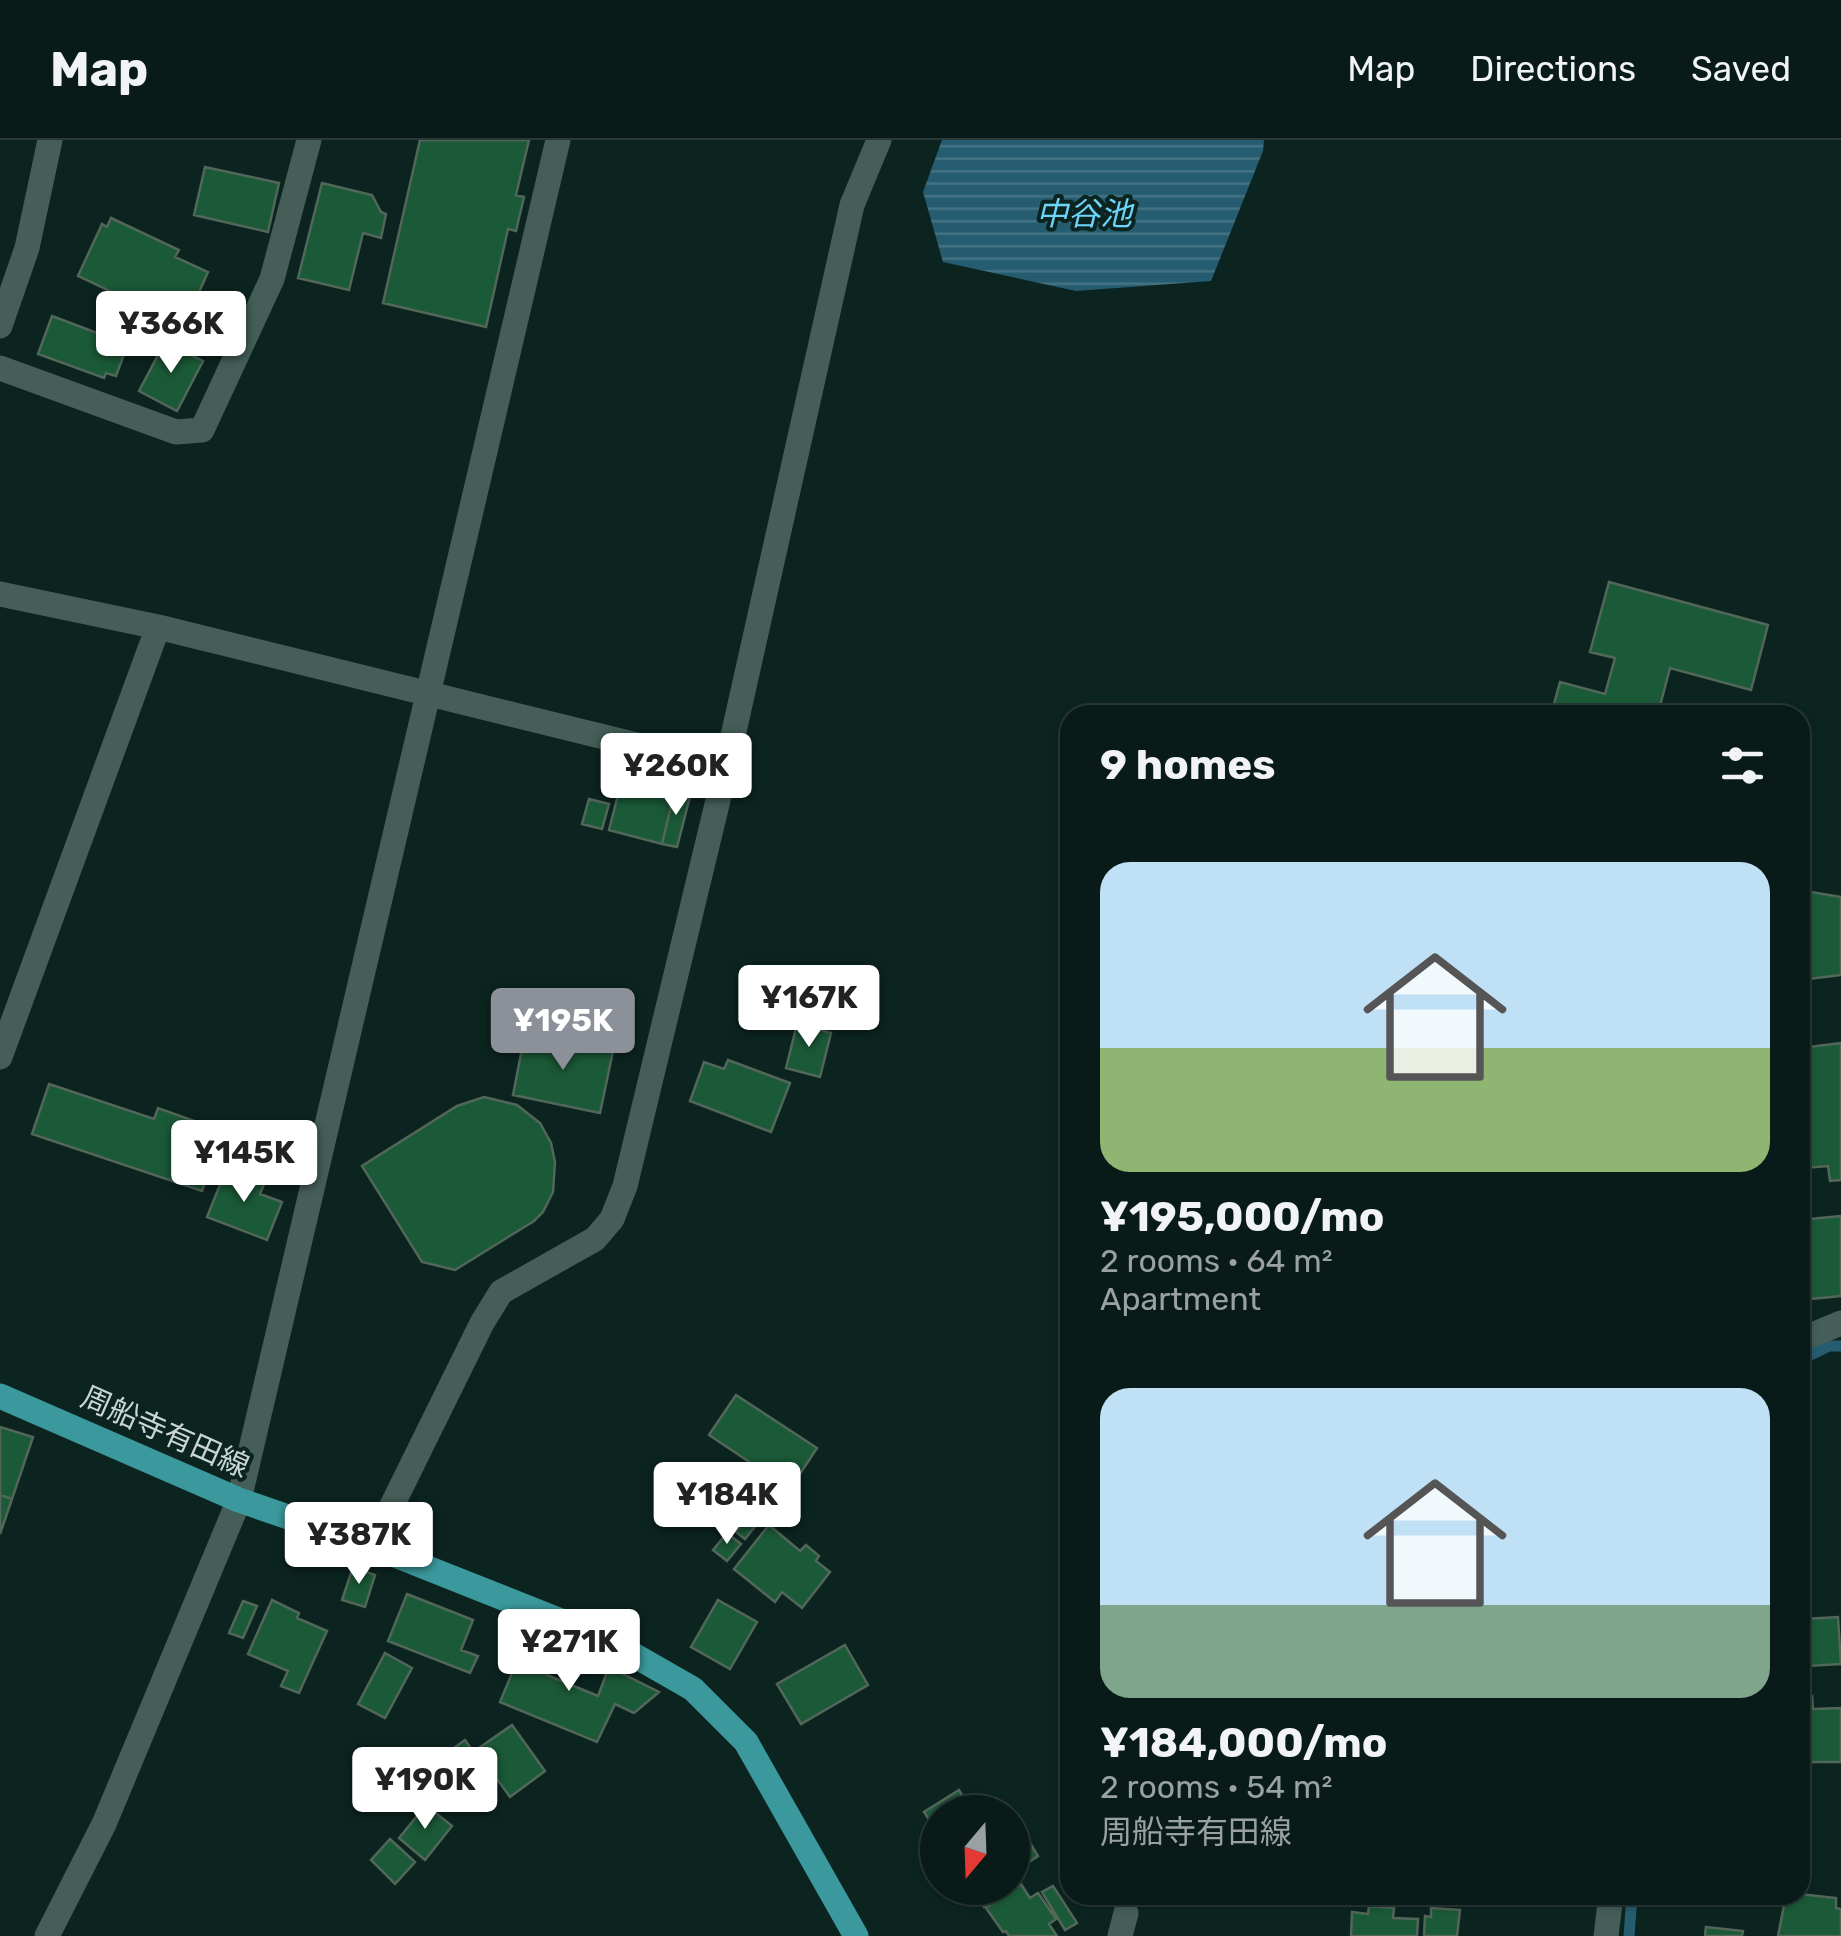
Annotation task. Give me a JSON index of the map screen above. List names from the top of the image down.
{
  "streets": {
    "main road": ["周船寺有田線"]
  },
  "water": ["中谷池"],
  "north": "bottom",
  "page": {
    "header": "Map",
    "nav": ["Map", "Directions", "Saved"],
    "price": [
      "¥366K",
      "¥260K",
      "¥167K",
      "¥195K",
      "¥145K",
      "¥184K",
      "¥387K",
      "¥271K",
      "¥190K"
    ],
    "heading": "9 homes",
    "list": [
      {
        "name": "¥195,000/mo",
        "note": "2 rooms · 64 m² · Apartment"
      },
      {
        "name": "¥184,000/mo",
        "note": "2 rooms · 54 m² · 周船寺有田線"
      }
    ]
  }
}
